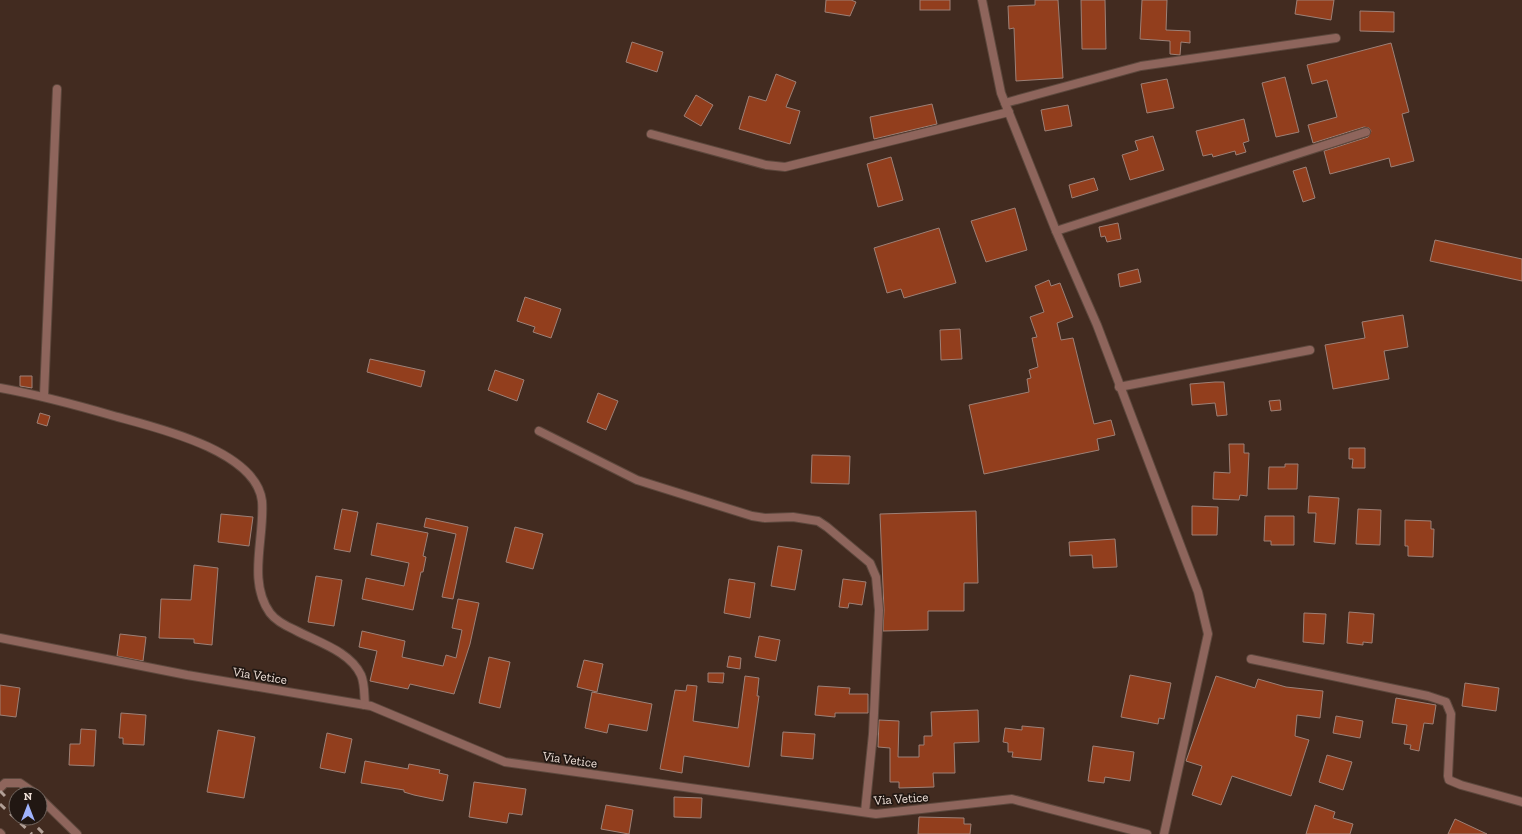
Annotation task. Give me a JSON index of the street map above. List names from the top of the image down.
{
  "streets": {
    "street": ["Via Vetice"]
  },
  "north": "top"
}
